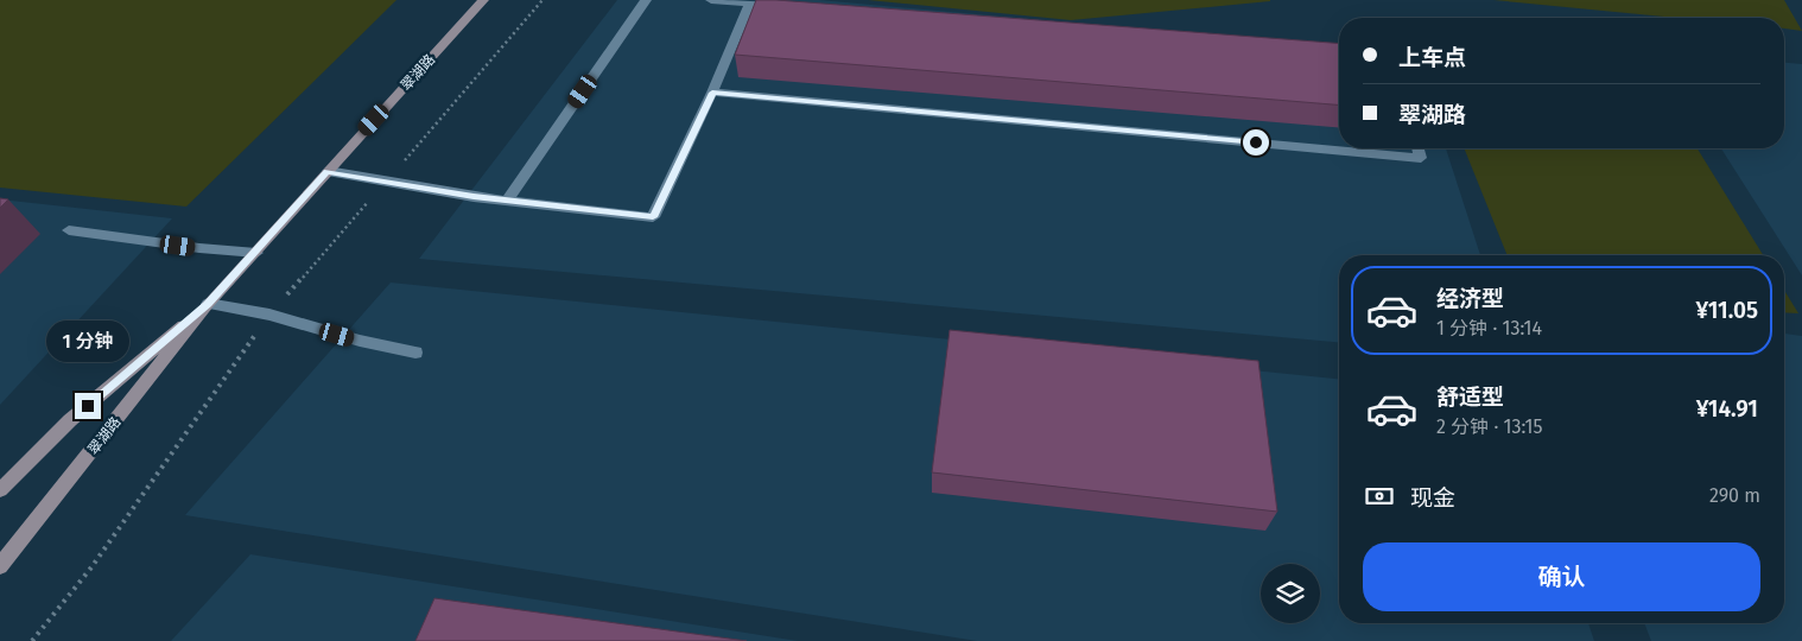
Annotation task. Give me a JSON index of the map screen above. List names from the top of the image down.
{
  "streets": {
    "street": ["翠湖路"]
  },
  "page": {
    "banner": ["上车点", "翠湖路"],
    "list": [
      {
        "name": "经济型",
        "note": "1 分钟 · 13:14",
        "value": "¥11.05"
      },
      {
        "name": "舒适型",
        "note": "2 分钟 · 13:15",
        "value": "¥14.91"
      }
    ],
    "bubble": "1 分钟",
    "pay": ["现金", "290 m"],
    "buttons": "确认"
  }
}
